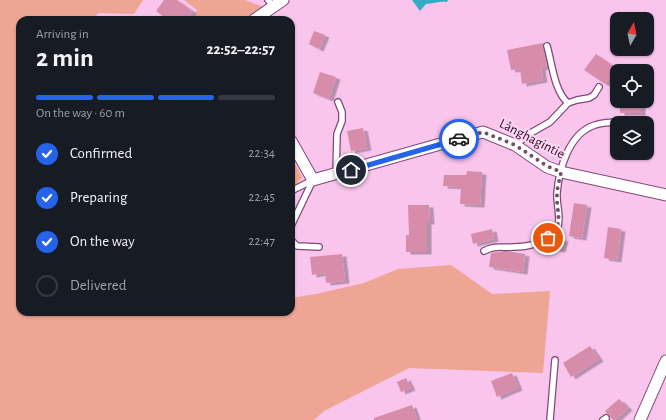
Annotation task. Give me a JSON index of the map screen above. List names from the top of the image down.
{
  "streets": {
    "street": ["Långhagintie"]
  },
  "north": "top",
  "page": {
    "heading": ["2 min", "Arriving in", "22:52–22:57"],
    "bar": "On the way · 60 m",
    "list": [
      ["Confirmed", "22:34"],
      ["Preparing", "22:45"],
      ["On the way", "22:47"],
      "Delivered"
    ]
  }
}
